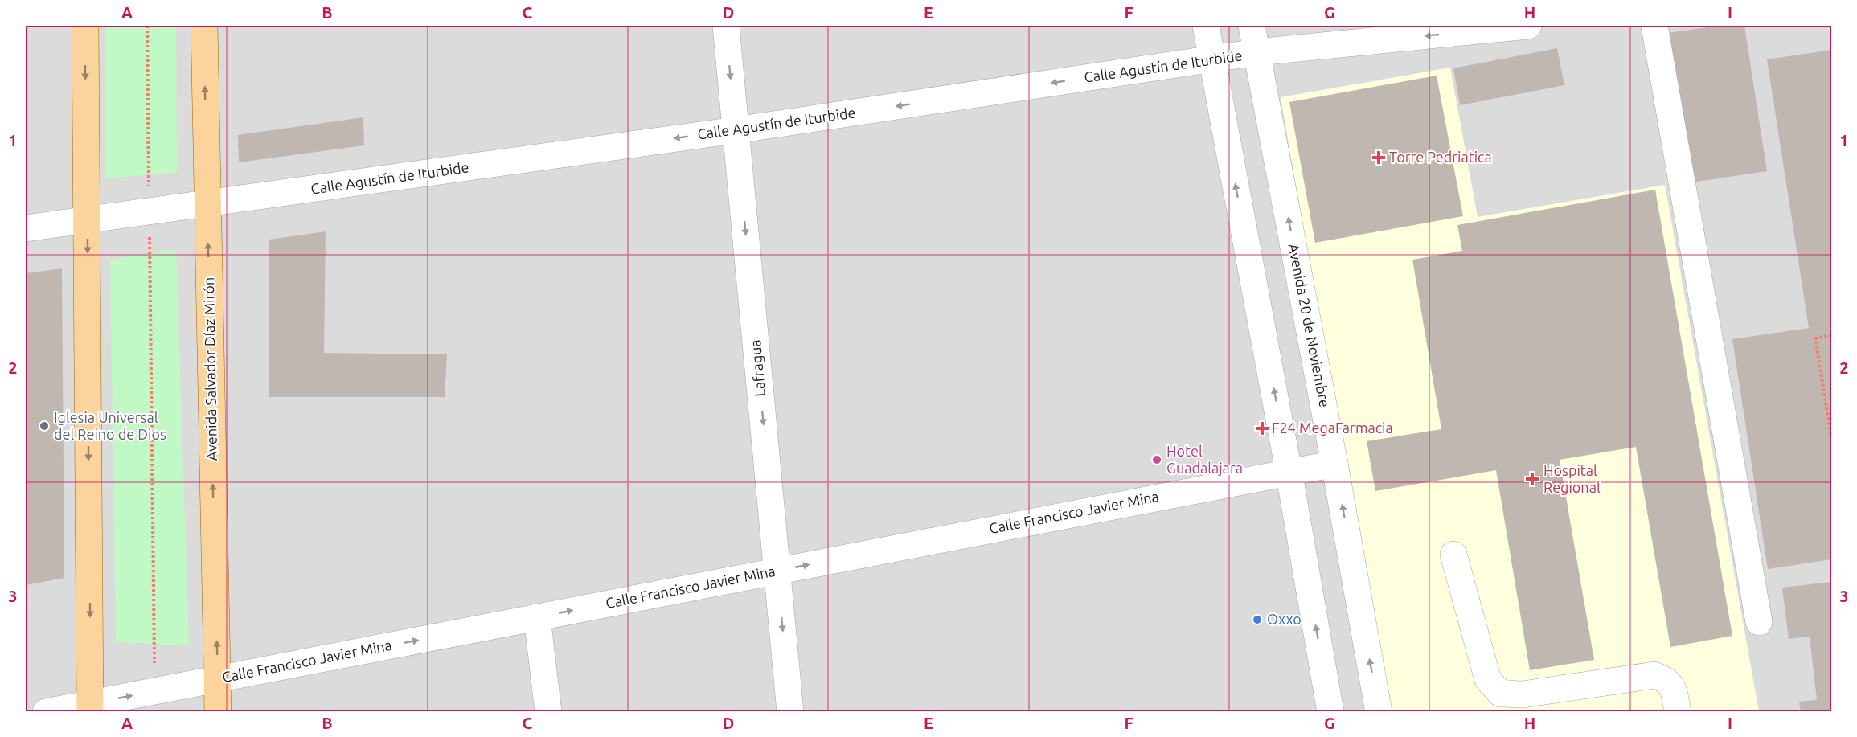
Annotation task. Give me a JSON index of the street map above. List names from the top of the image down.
{
  "streets": {
    "main road": ["Avenida Salvador Díaz Mirón"],
    "street": [
      "Calle Agustín de Iturbide",
      "Avenida 20 de Noviembre",
      "Lafragua",
      "Calle Francisco Javier Mina"
    ]
  },
  "crossings": [
    ["Calle Agustín de Iturbide", "Avenida 20 de Noviembre"],
    ["Calle Agustín de Iturbide", "Lafragua"],
    ["Calle Agustín de Iturbide", "Avenida Salvador Díaz Mirón"],
    ["Avenida 20 de Noviembre", "Calle Francisco Javier Mina"],
    ["Lafragua", "Calle Francisco Javier Mina"],
    ["Avenida Salvador Díaz Mirón", "Calle Francisco Javier Mina"]
  ],
  "one_way": ["Calle Agustín de Iturbide", "Lafragua", "Calle Francisco Javier Mina"],
  "places": {
    "health": ["Torre Pedriatica", "F24 MegaFarmacia", "Hospital Regional"],
    "other": ["Iglesia Universal del Reino de Dios", "Hotel Guadalajara", "Oxxo"]
  },
  "grid": {
    "columns": [
      "A",
      "B",
      "C",
      "D",
      "E",
      "F",
      "G",
      "H",
      "I"
    ],
    "rows": ["1", "2", "3"]
  }
}
